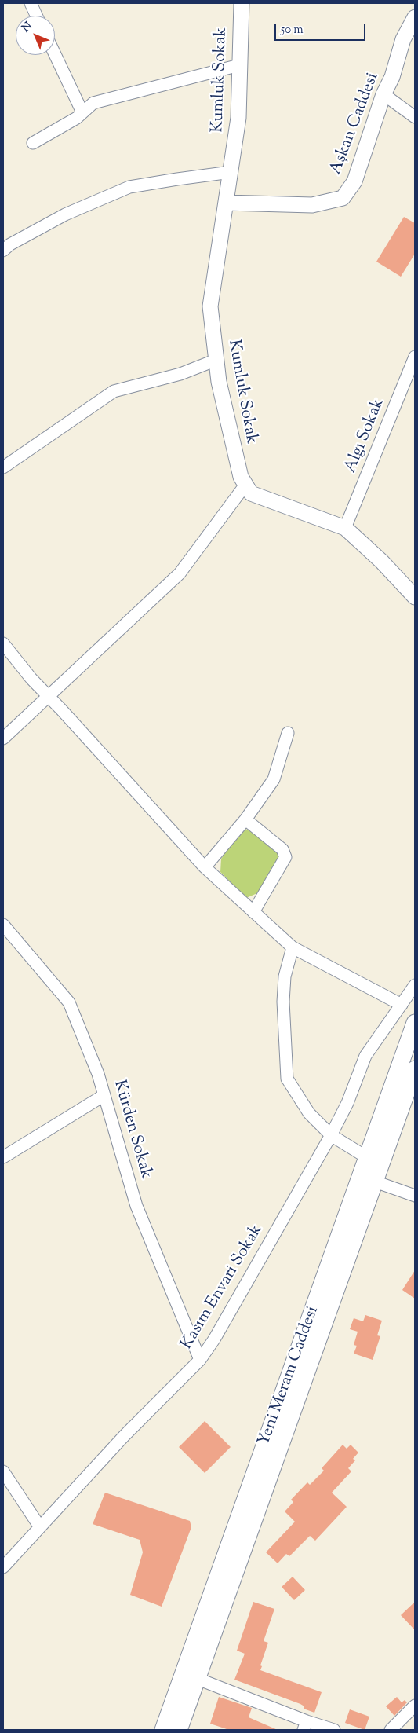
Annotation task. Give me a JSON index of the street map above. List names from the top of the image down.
{
  "streets": {
    "main road": ["Yeni Meram Caddesi"],
    "street": [
      "Kumluk Sokak",
      "Aşkan Caddesi",
      "Algı Sokak",
      "Kürden Sokak",
      "Kasım Envari Sokak"
    ]
  },
  "crossings": [
    ["Kumluk Sokak", "Aşkan Caddesi"],
    ["Kumluk Sokak", "Algı Sokak"],
    ["Kürden Sokak", "Kasım Envari Sokak"]
  ],
  "scale_bar": "50 m",
  "north": "top left"
}
